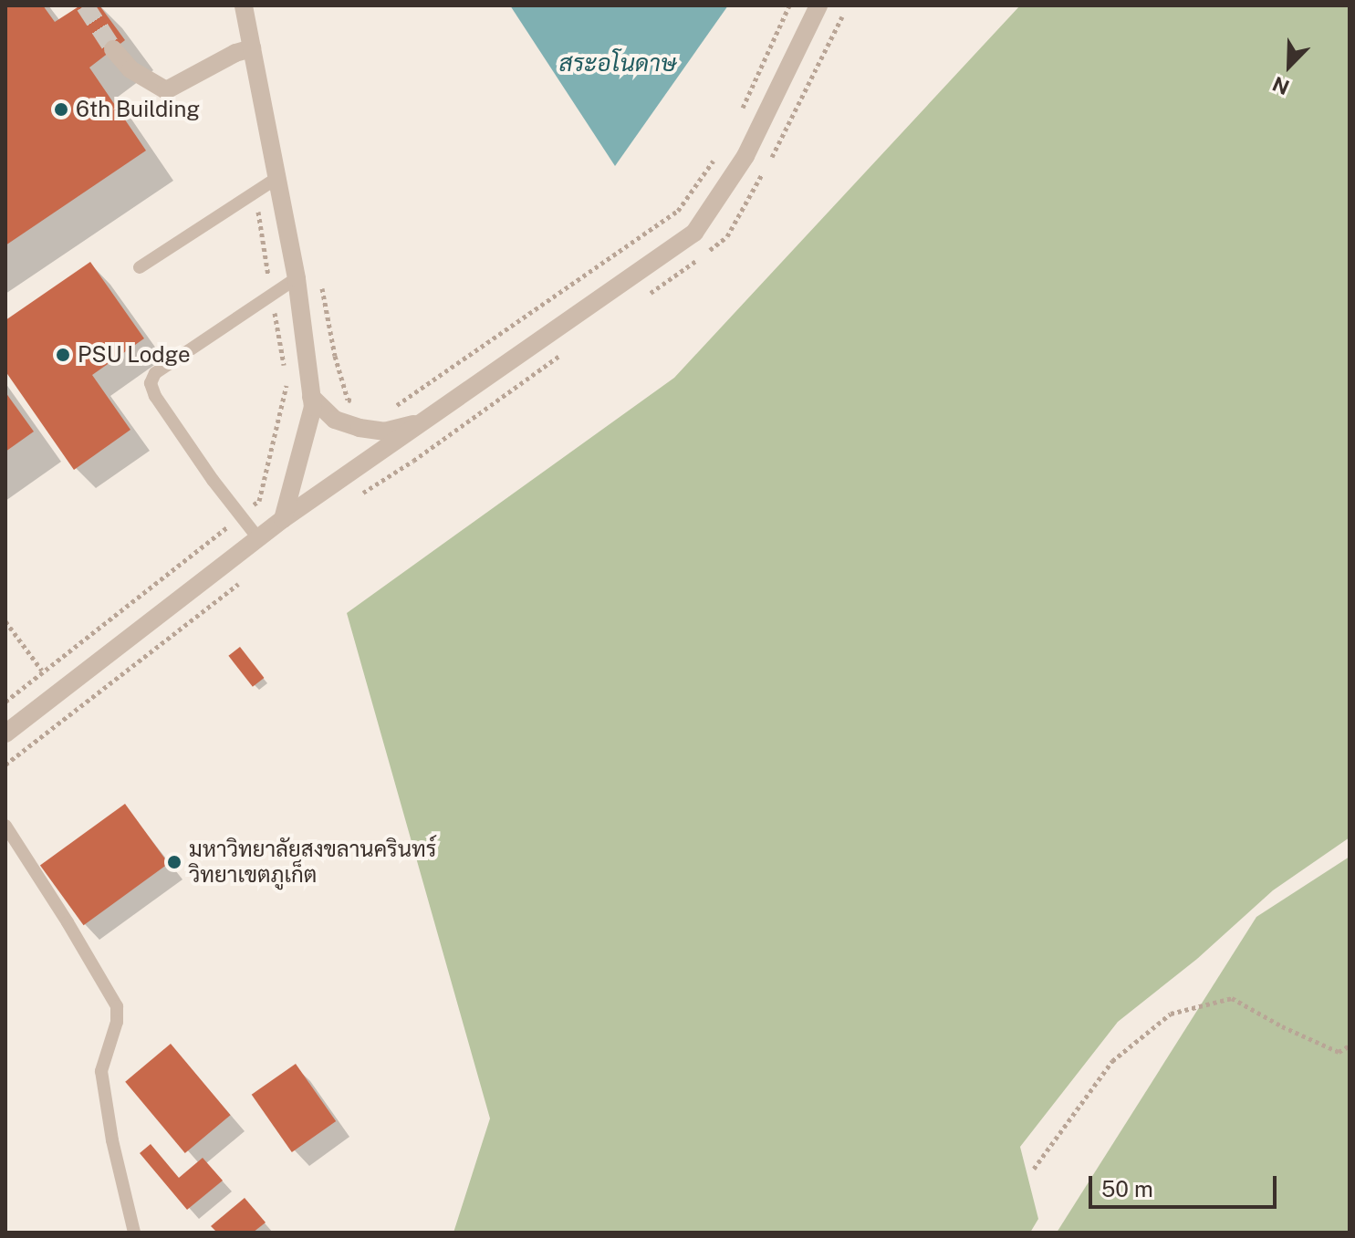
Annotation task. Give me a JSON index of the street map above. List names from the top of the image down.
{
  "water": ["สระอโนดาษ"],
  "places": ["6th Building", "PSU Lodge", "มหาวิทยาลัยสงขลานครินทร์ วิทยาเขตภูเก็ต"],
  "scale_bar": "50 m",
  "north": "bottom left"
}
